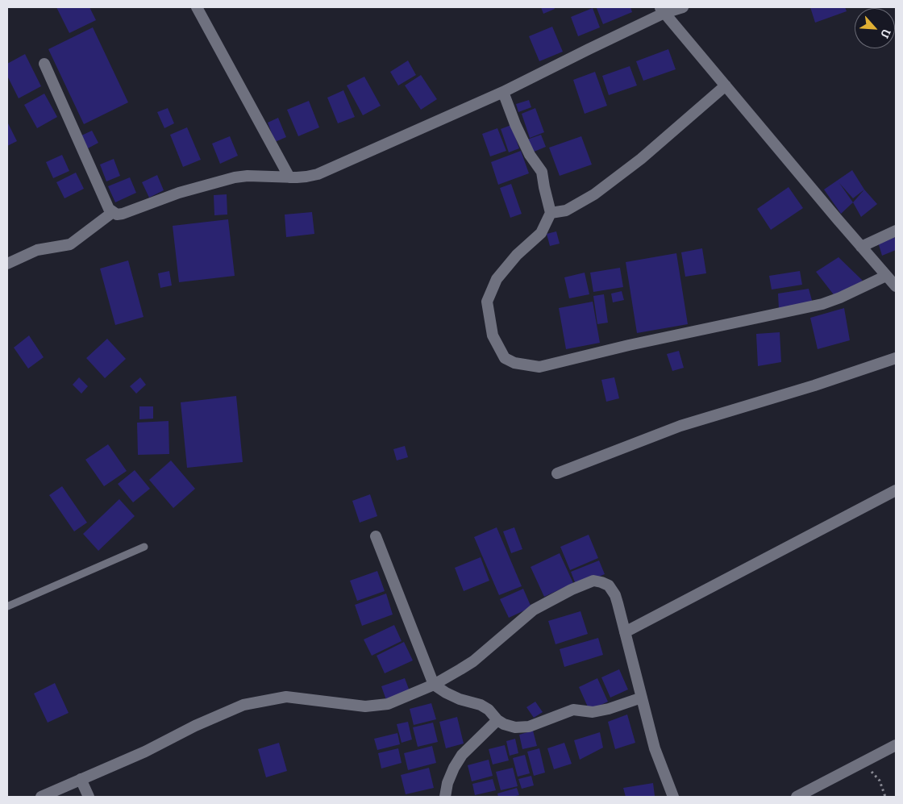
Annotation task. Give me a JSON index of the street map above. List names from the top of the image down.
{
  "north": "bottom right"
}
